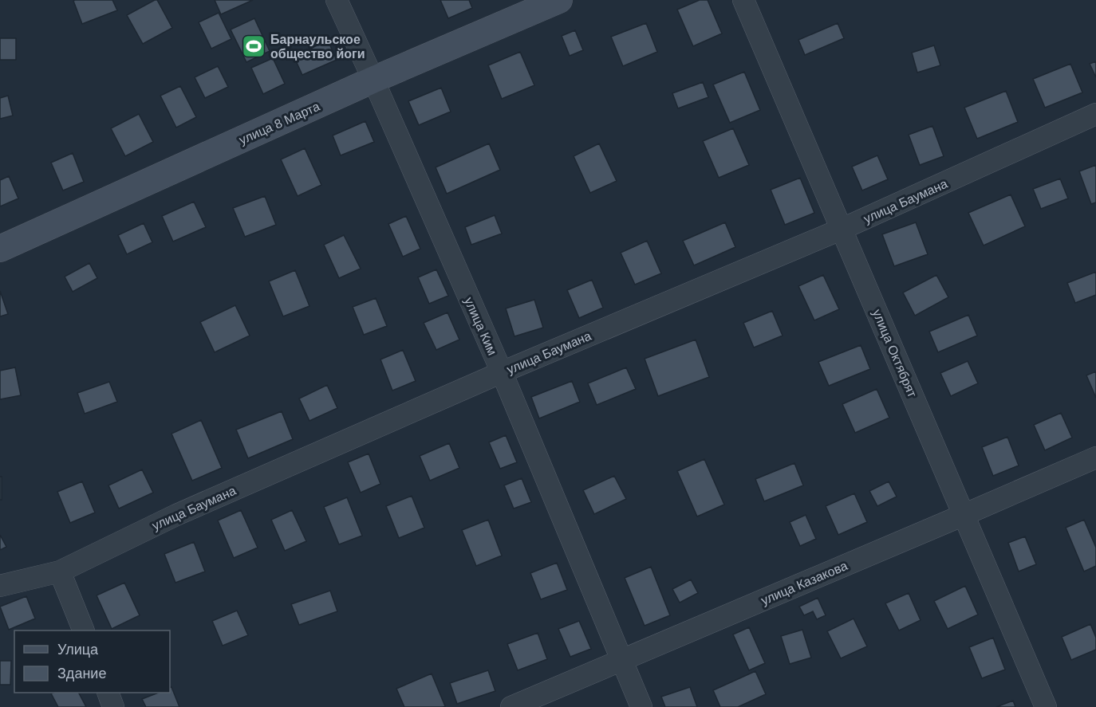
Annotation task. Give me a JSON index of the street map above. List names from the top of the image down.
{
  "streets": {
    "main road": ["улица 8 Марта"],
    "street": [
      "улица Баумана",
      "улица Ким",
      "улица Октябрят",
      "улица Казакова"
    ]
  },
  "crossings": [
    ["улица 8 Марта", "улица Ким"],
    ["улица Баумана", "улица Ким"],
    ["улица Баумана", "улица Октябрят"],
    ["улица Ким", "улица Казакова"],
    ["улица Октябрят", "улица Казакова"]
  ],
  "places": {
    "sports": ["Барнаульское общество йоги"]
  },
  "legend": ["Улица", "Здание"]
}
